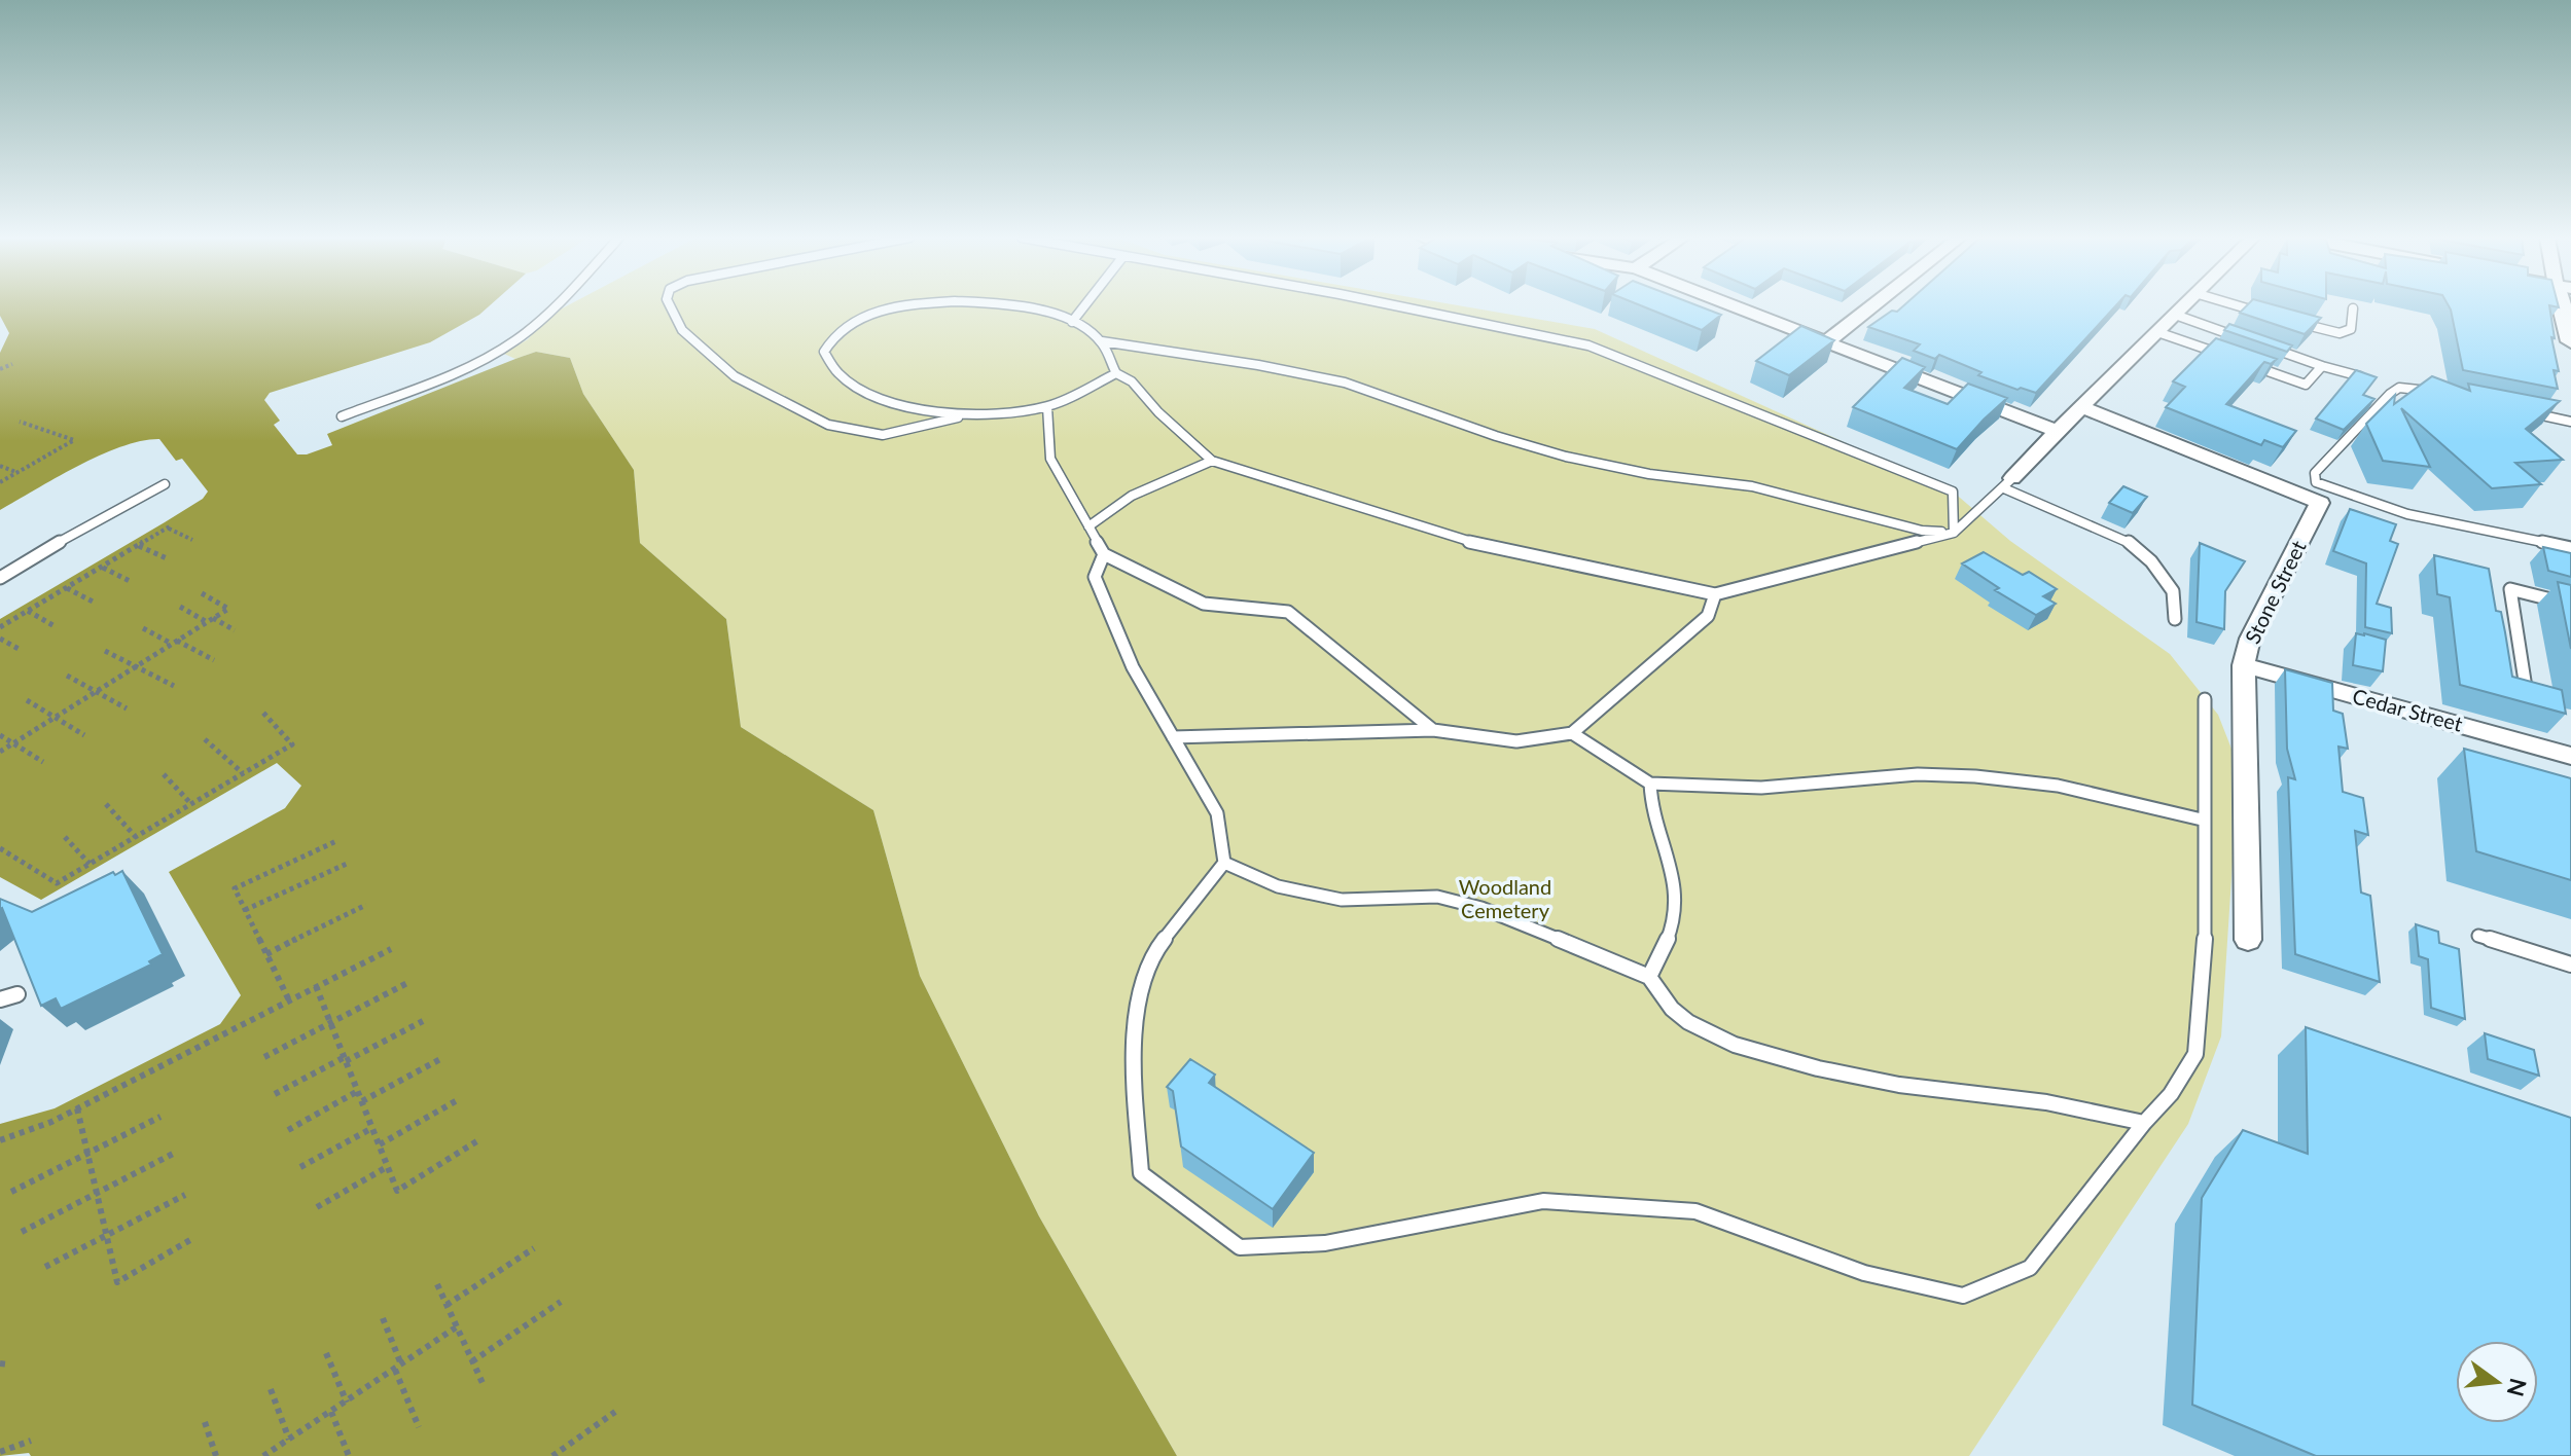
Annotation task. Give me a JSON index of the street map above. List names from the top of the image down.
{
  "streets": {
    "street": ["Stone Street", "Cedar Street"]
  },
  "crossings": [
    ["Stone Street", "Cedar Street"]
  ],
  "parks": ["Woodland Cemetery"],
  "north": "right"
}
